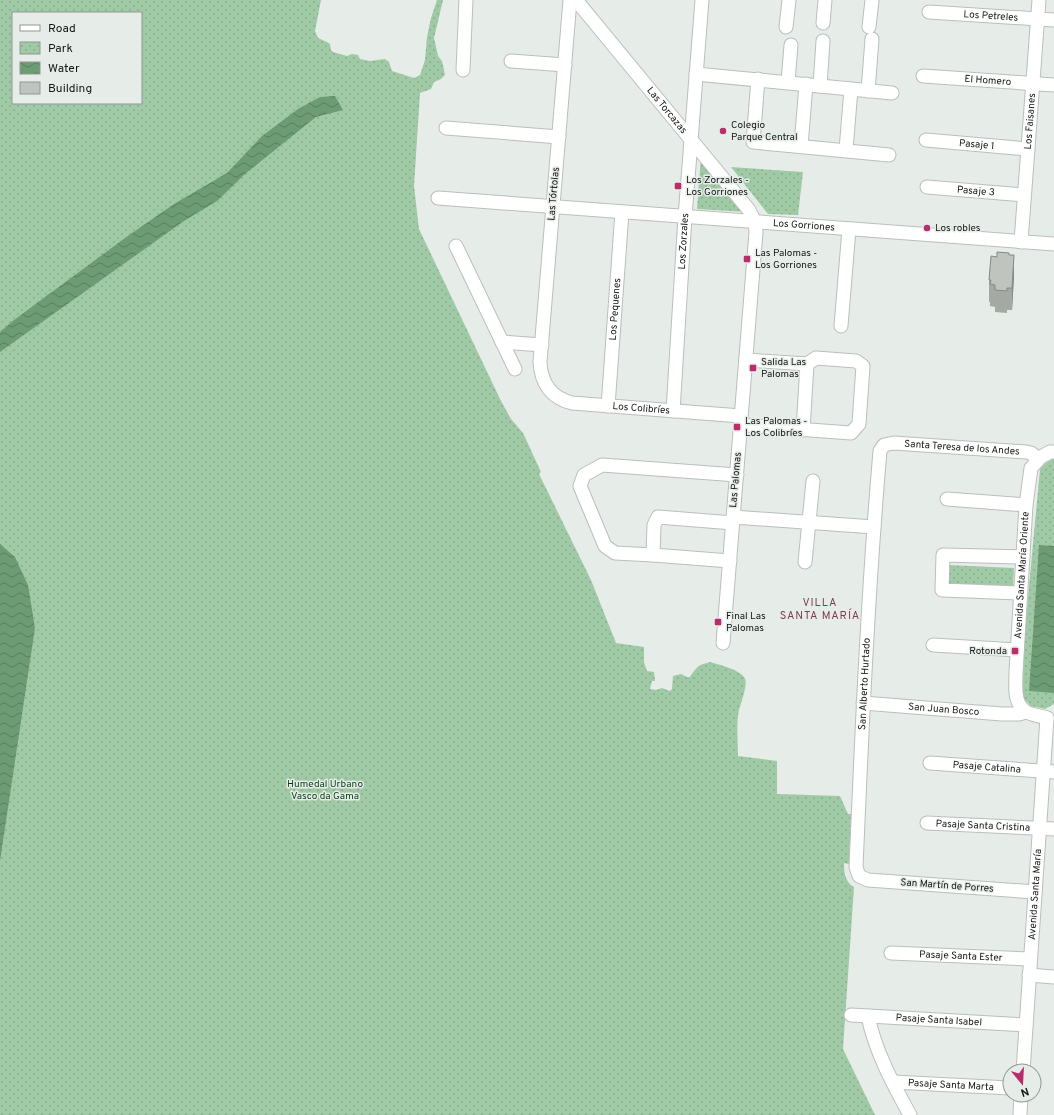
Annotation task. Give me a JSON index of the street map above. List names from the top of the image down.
{
  "streets": {
    "street": [
      "Los Petreles",
      "El Homero",
      "Las Torcazas",
      "Los Faisanes",
      "Pasaje 1",
      "Pasaje 3",
      "Las Tórtolas",
      "Los Gorriones",
      "Los Zorzales",
      "Los Pequenes",
      "Los Colibríes",
      "Santa Teresa de los Andes",
      "Las Palomas",
      "Avenida Santa María Oriente",
      "San Alberto Hurtado",
      "San Juan Bosco",
      "Pasaje Catalina",
      "Pasaje Santa Cristina",
      "San Martín de Porres",
      "Avenida Santa María",
      "Pasaje Santa Ester",
      "Pasaje Santa Isabel",
      "Pasaje Santa Marta"
    ]
  },
  "crossings": [
    ["Los Petreles", "Los Faisanes"],
    ["El Homero", "Los Faisanes"],
    ["Las Torcazas", "Los Gorriones"],
    ["Las Torcazas", "Los Zorzales"],
    ["Las Torcazas", "Las Palomas"],
    ["Los Faisanes", "Pasaje 1"],
    ["Los Faisanes", "Pasaje 3"],
    ["Los Faisanes", "Los Gorriones"],
    ["Las Tórtolas", "Los Gorriones"],
    ["Las Tórtolas", "Los Colibríes"],
    ["Los Gorriones", "Los Zorzales"],
    ["Los Gorriones", "Los Pequenes"],
    ["Los Gorriones", "Las Palomas"],
    ["Los Zorzales", "Los Colibríes"],
    ["Los Pequenes", "Los Colibríes"],
    ["Los Colibríes", "Las Palomas"],
    ["Santa Teresa de los Andes", "Avenida Santa María Oriente"],
    ["Santa Teresa de los Andes", "San Alberto Hurtado"],
    ["Avenida Santa María Oriente", "San Juan Bosco"],
    ["San Alberto Hurtado", "San Juan Bosco"],
    ["San Alberto Hurtado", "San Martín de Porres"],
    ["Pasaje Catalina", "Avenida Santa María"],
    ["Pasaje Santa Cristina", "Avenida Santa María"],
    ["San Martín de Porres", "Avenida Santa María"],
    ["Avenida Santa María", "Pasaje Santa Ester"],
    ["Avenida Santa María", "Pasaje Santa Isabel"]
  ],
  "districts": ["VILLA SANTA MARÍA"],
  "parks": ["Humedal Urbano Vasco da Gama"],
  "places": {
    "other": ["Colegio Parque Central", "Los robles"],
    "transit": [
      "Los Zorzales - Los Gorriones",
      "Las Palomas - Los Gorriones",
      "Salida Las Palomas",
      "Las Palomas - Los Colibríes",
      "Final Las Palomas",
      "Rotonda"
    ]
  },
  "legend": [
    "Road",
    "Park",
    "Water",
    "Building"
  ],
  "north": "bottom"
}
